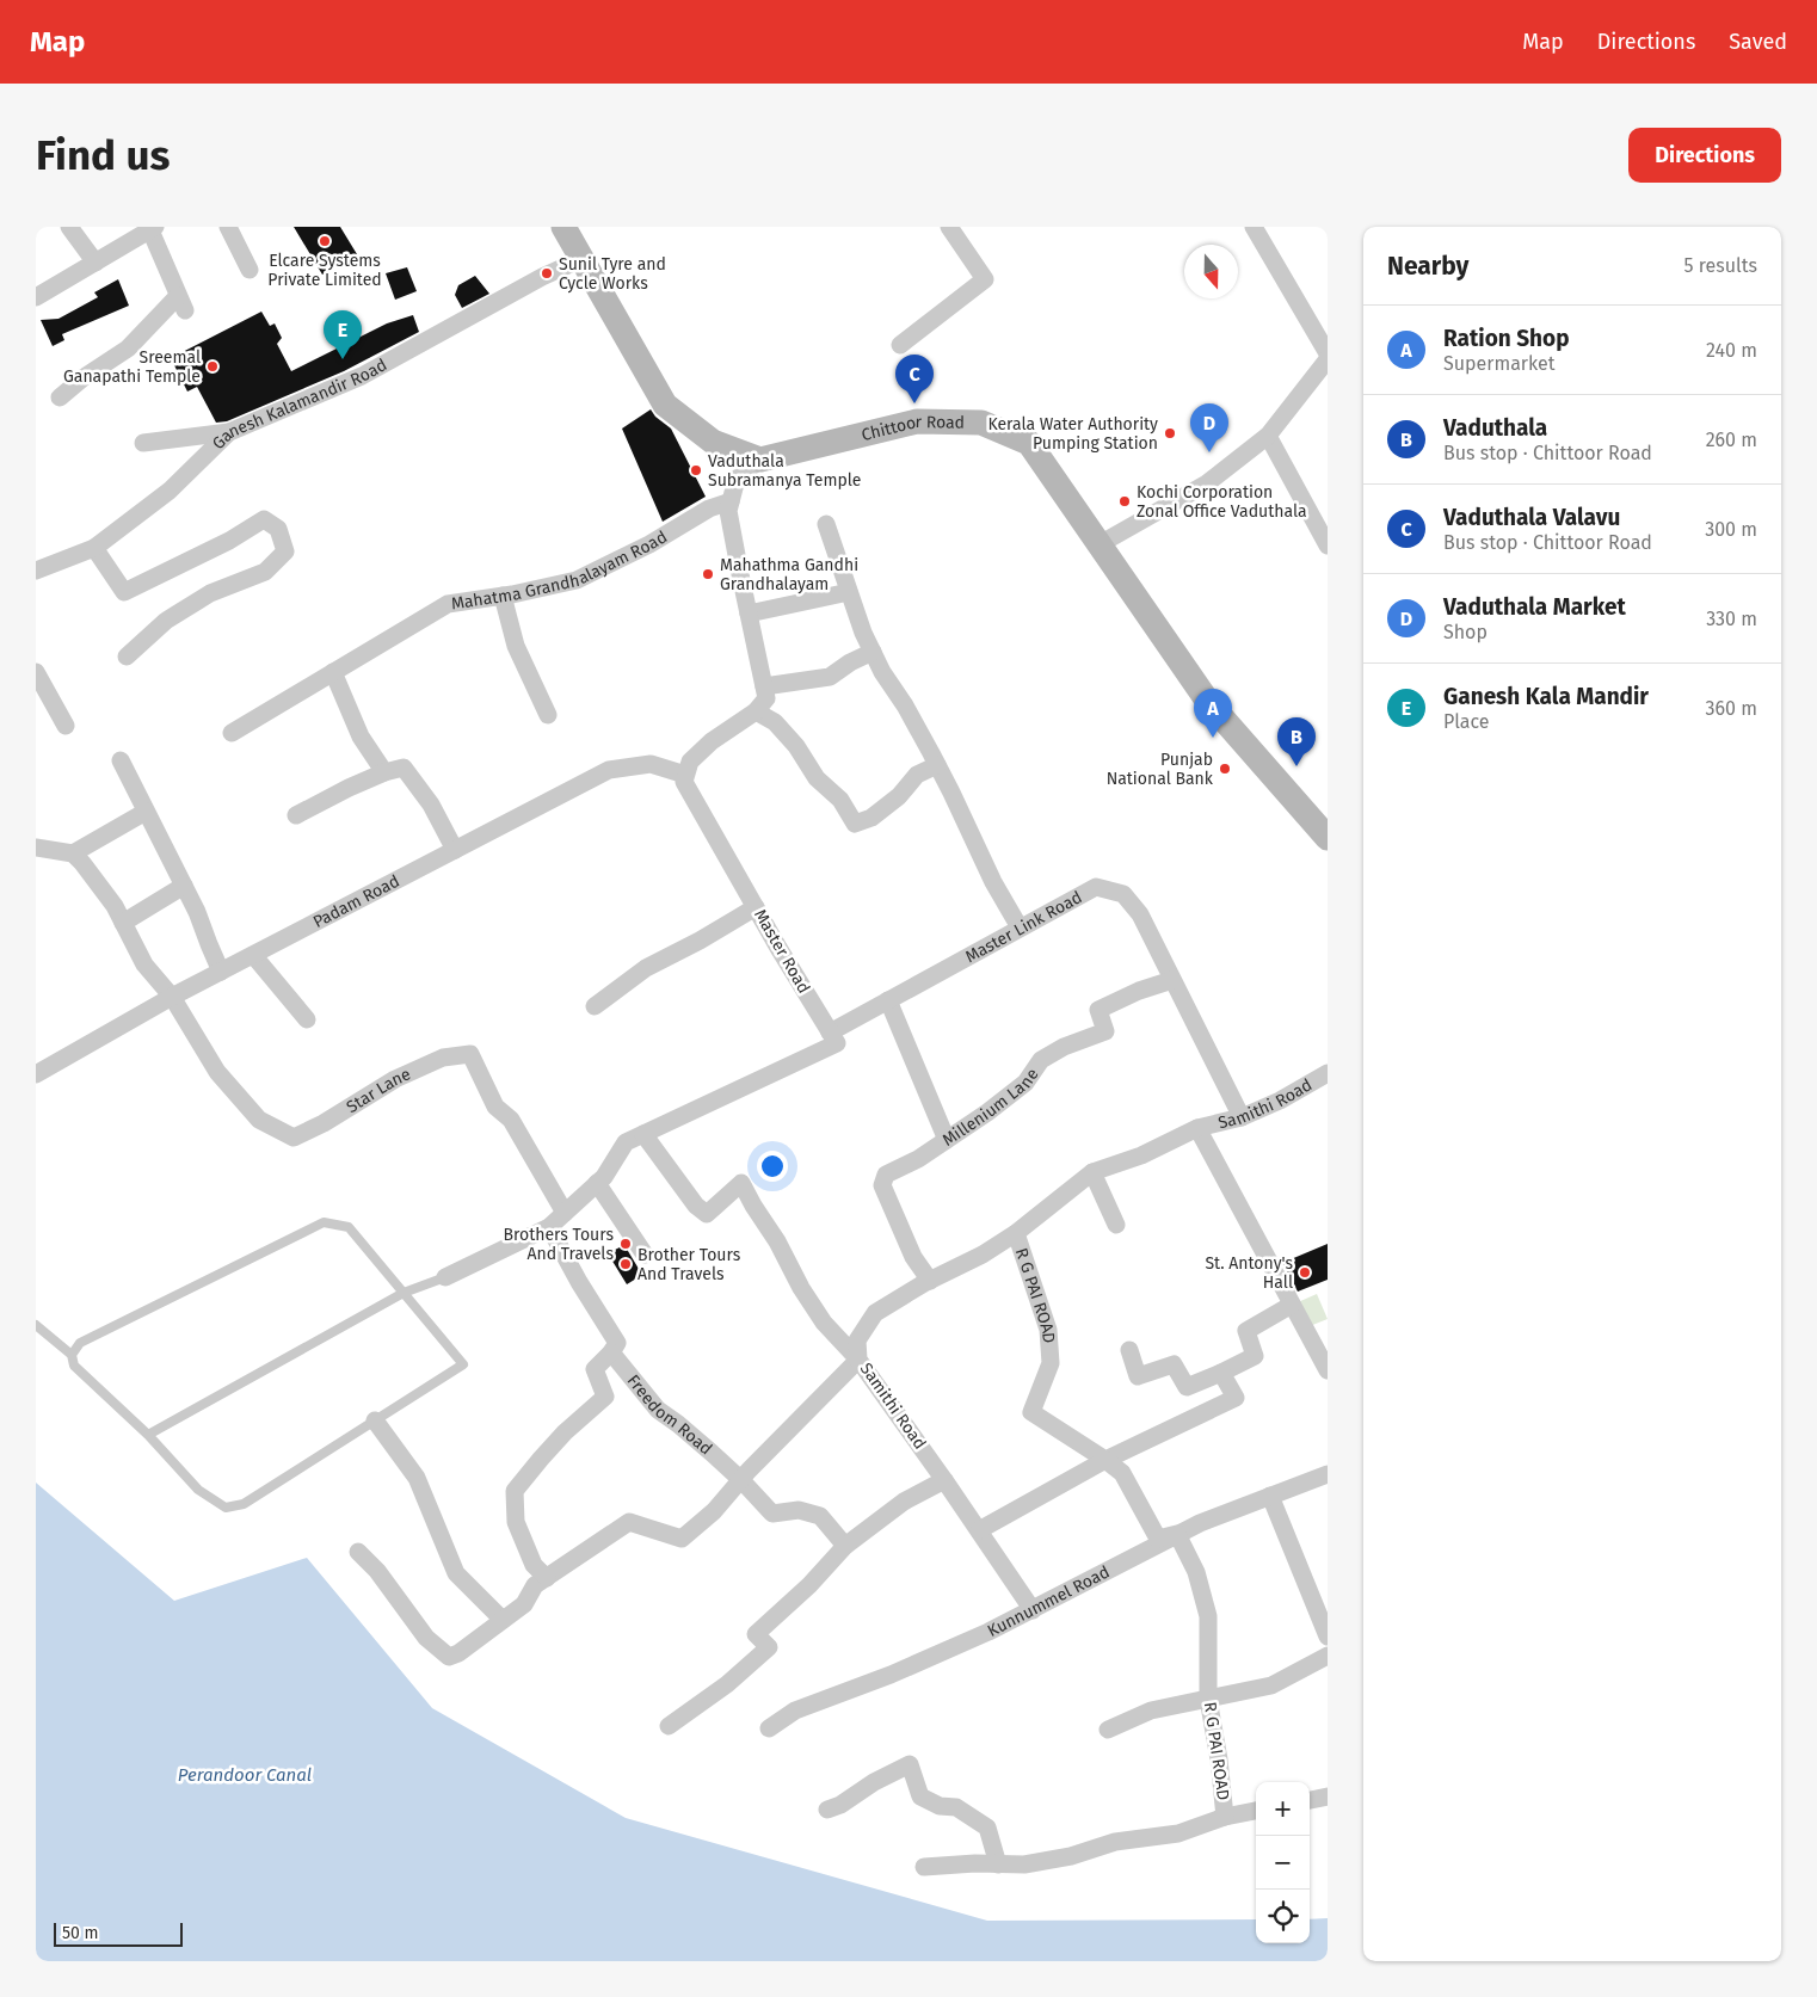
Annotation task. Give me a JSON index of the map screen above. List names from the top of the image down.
{
  "streets": {
    "main road": ["Chittoor Road"],
    "street": [
      "Ganesh Kalamandir Road",
      "Mahatma Grandhalayam Road",
      "Padam Road",
      "Master Link Road",
      "Master Road",
      "Star Lane",
      "Samithi Road",
      "Millenium Lane",
      "R G PAI ROAD",
      "Freedom Road",
      "Kunnummel Road"
    ]
  },
  "crossings": [
    ["Padam Road", "Master Road"],
    ["Padam Road", "Star Lane"],
    ["Master Link Road", "Master Road"],
    ["Master Link Road", "Samithi Road"],
    ["Master Link Road", "Millenium Lane"],
    ["Samithi Road", "Millenium Lane"],
    ["Samithi Road", "R G PAI ROAD"],
    ["Samithi Road", "Kunnummel Road"],
    ["R G PAI ROAD", "Kunnummel Road"]
  ],
  "water": ["Perandoor Canal"],
  "places": [
    "Elcare Systems Private Limited",
    "Sunil Tyre and Cycle Works",
    "Sreemal Ganapathi Temple",
    "Kerala Water Authority Pumping Station",
    "Vaduthala Subramanya Temple",
    "Kochi Corporation Zonal Office Vaduthala",
    "Mahathma Gandhi Grandhalayam",
    "Punjab National Bank",
    "Brothers Tours And Travels",
    "Brother Tours And Travels",
    "St. Antony's Hall"
  ],
  "scale_bar": "50 m",
  "north": "bottom",
  "page": {
    "header": "Map",
    "nav": ["Map", "Directions", "Saved"],
    "buttons": "Directions",
    "title": "Find us",
    "heading": ["Nearby", "5 results"],
    "list": [
      {
        "mark": "A",
        "name": "Ration Shop",
        "note": "Supermarket",
        "value": "240 m"
      },
      {
        "mark": "B",
        "name": "Vaduthala",
        "note": "Bus stop · Chittoor Road",
        "value": "260 m"
      },
      {
        "mark": "C",
        "name": "Vaduthala Valavu",
        "note": "Bus stop · Chittoor Road",
        "value": "300 m"
      },
      {
        "mark": "D",
        "name": "Vaduthala Market",
        "note": "Shop",
        "value": "330 m"
      },
      {
        "mark": "E",
        "name": "Ganesh Kala Mandir",
        "note": "Place",
        "value": "360 m"
      }
    ],
    "pins": [
      "E",
      "C",
      "D",
      "A",
      "B"
    ],
    "map_buttons": ["+", "−"],
    "scale": "50 m"
  }
}
